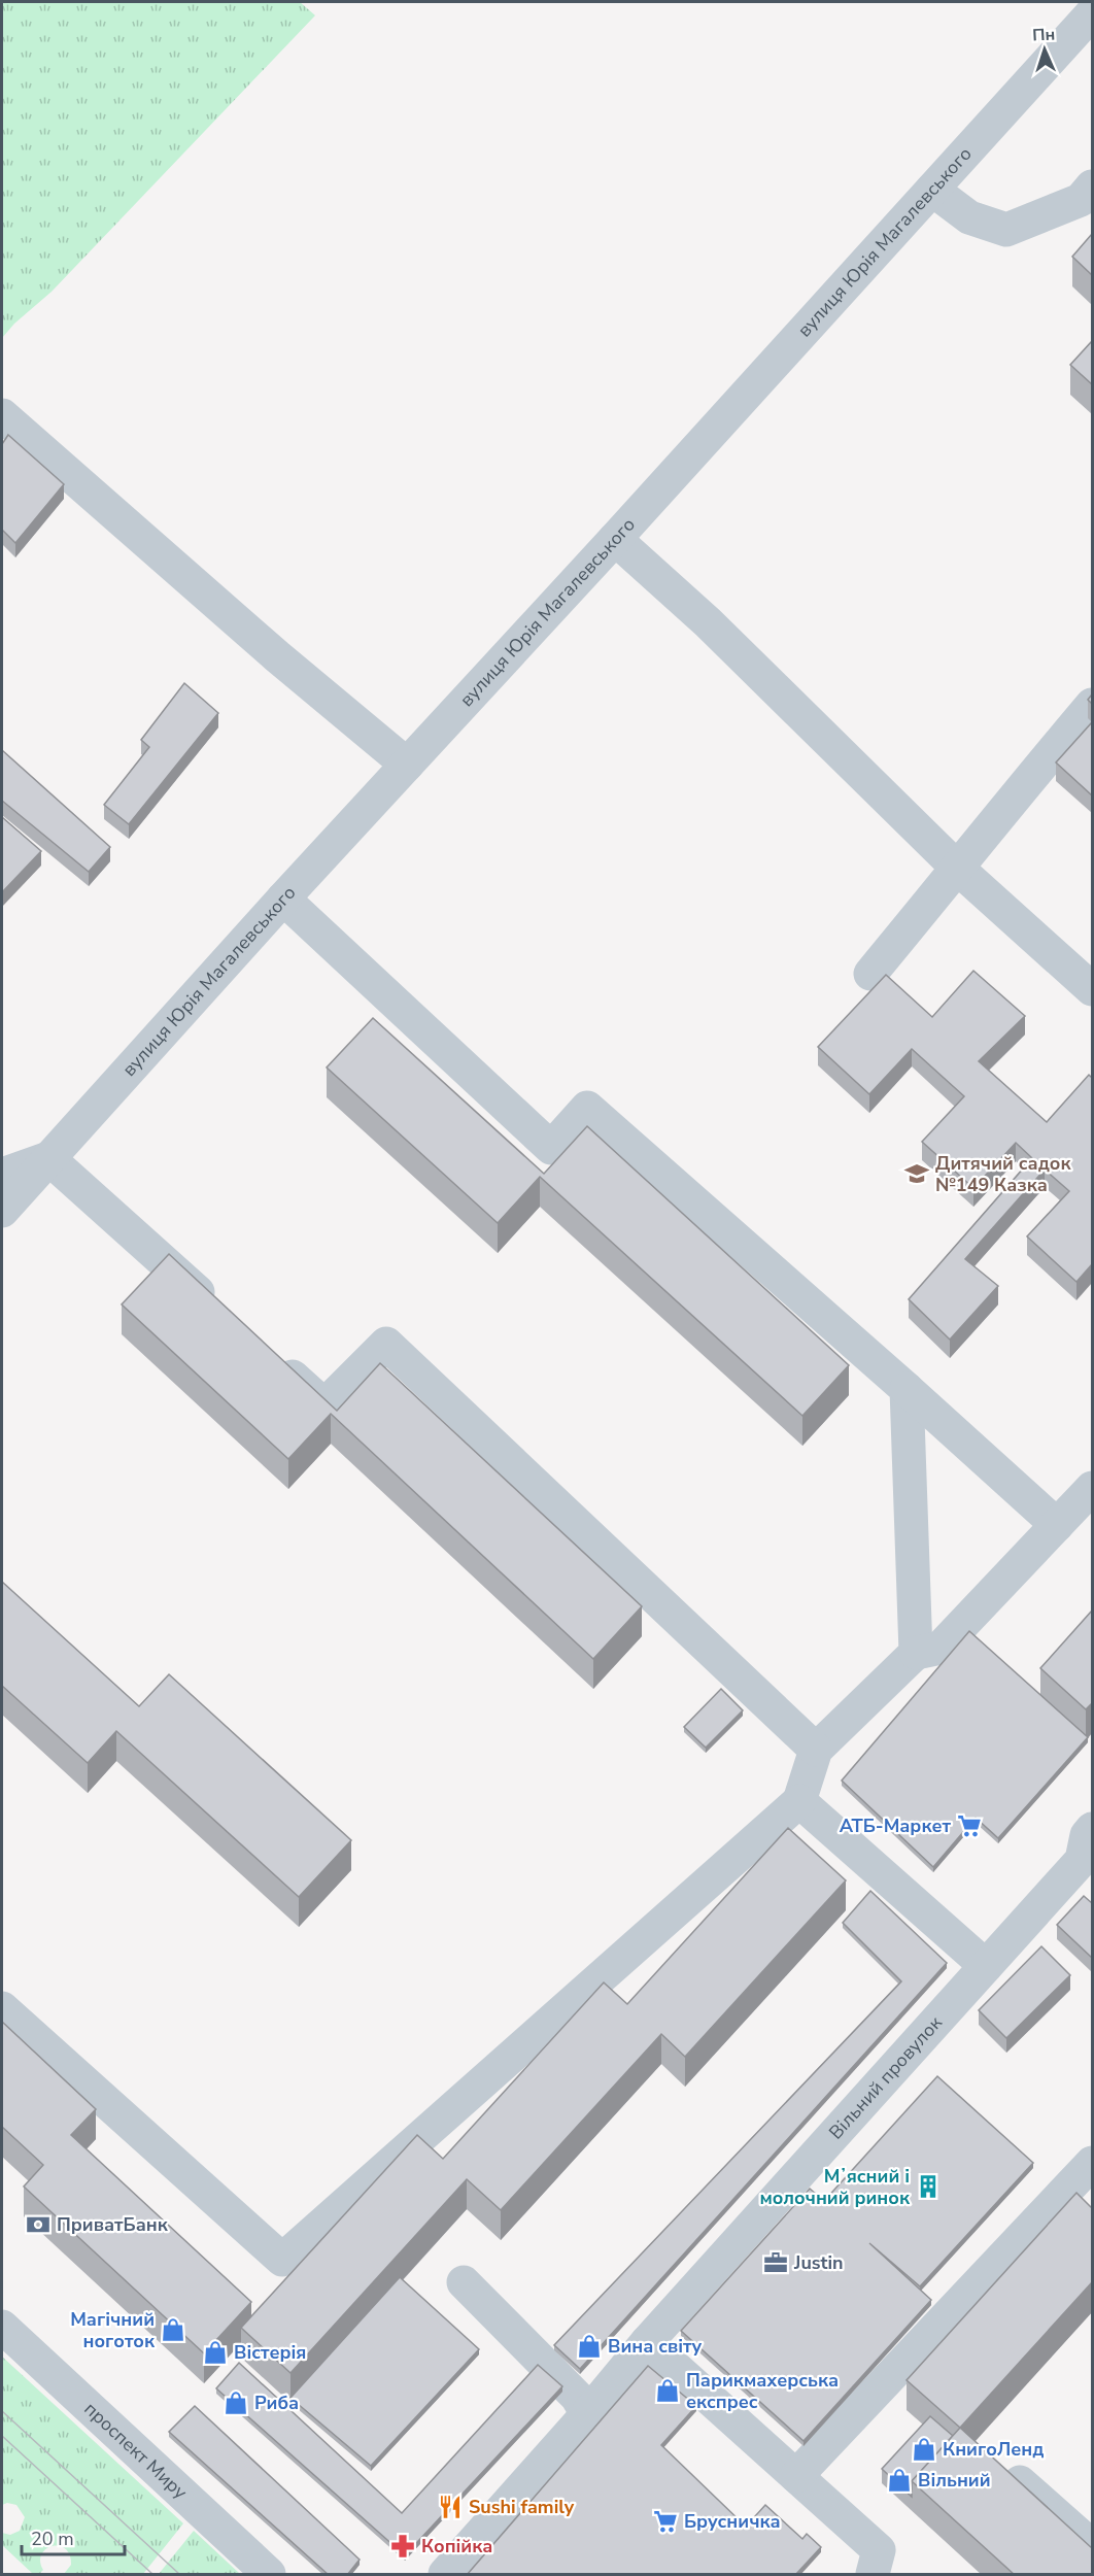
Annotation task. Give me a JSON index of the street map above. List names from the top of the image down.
{
  "streets": {
    "street": ["вулиця Юрія Магалевського", "Вільний провулок", "проспект Миру"]
  },
  "places": {
    "school or university": ["Дитячий садок №149 Казка"],
    "supermarket": ["АТБ-Маркет", "Брусничка"],
    "building": ["Мʼясний і молочний ринок"],
    "bank": ["ПриватБанк"],
    "office": ["Justin"],
    "shop": [
      "Магічний ноготок",
      "Вина світу",
      "Вістерія",
      "Парикмахерська експрес",
      "Риба",
      "КнигоЛенд",
      "Вільний"
    ],
    "restaurant": ["Sushi family"],
    "pharmacy": ["Копійка"]
  },
  "scale_bar": "20 m",
  "north": "top"
}
